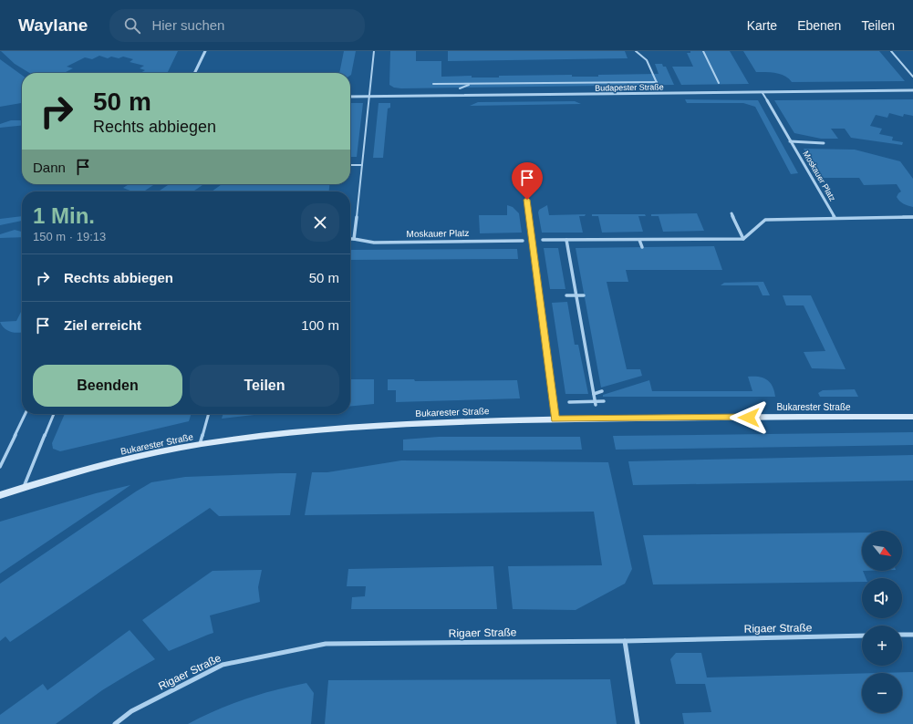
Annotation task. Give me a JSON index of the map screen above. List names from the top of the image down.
{
  "streets": {
    "street": [
      "Budapester Straße",
      "Moskauer Platz",
      "Bukarester Straße",
      "Rigaer Straße"
    ]
  },
  "north": "bottom right",
  "page": {
    "header": "Waylane",
    "search": "Hier suchen",
    "nav": ["Karte", "Ebenen", "Teilen"],
    "turn": ["50 m", "Rechts abbiegen"],
    "then": "Dann",
    "heading": ["1 Min.", "150 m · 19:13"],
    "list": [
      {
        "name": "Rechts abbiegen",
        "value": "50 m"
      },
      {
        "name": "Ziel erreicht",
        "value": "100 m"
      }
    ],
    "buttons": ["Beenden", "Teilen"],
    "map_buttons": ["+", "−"]
  }
}
